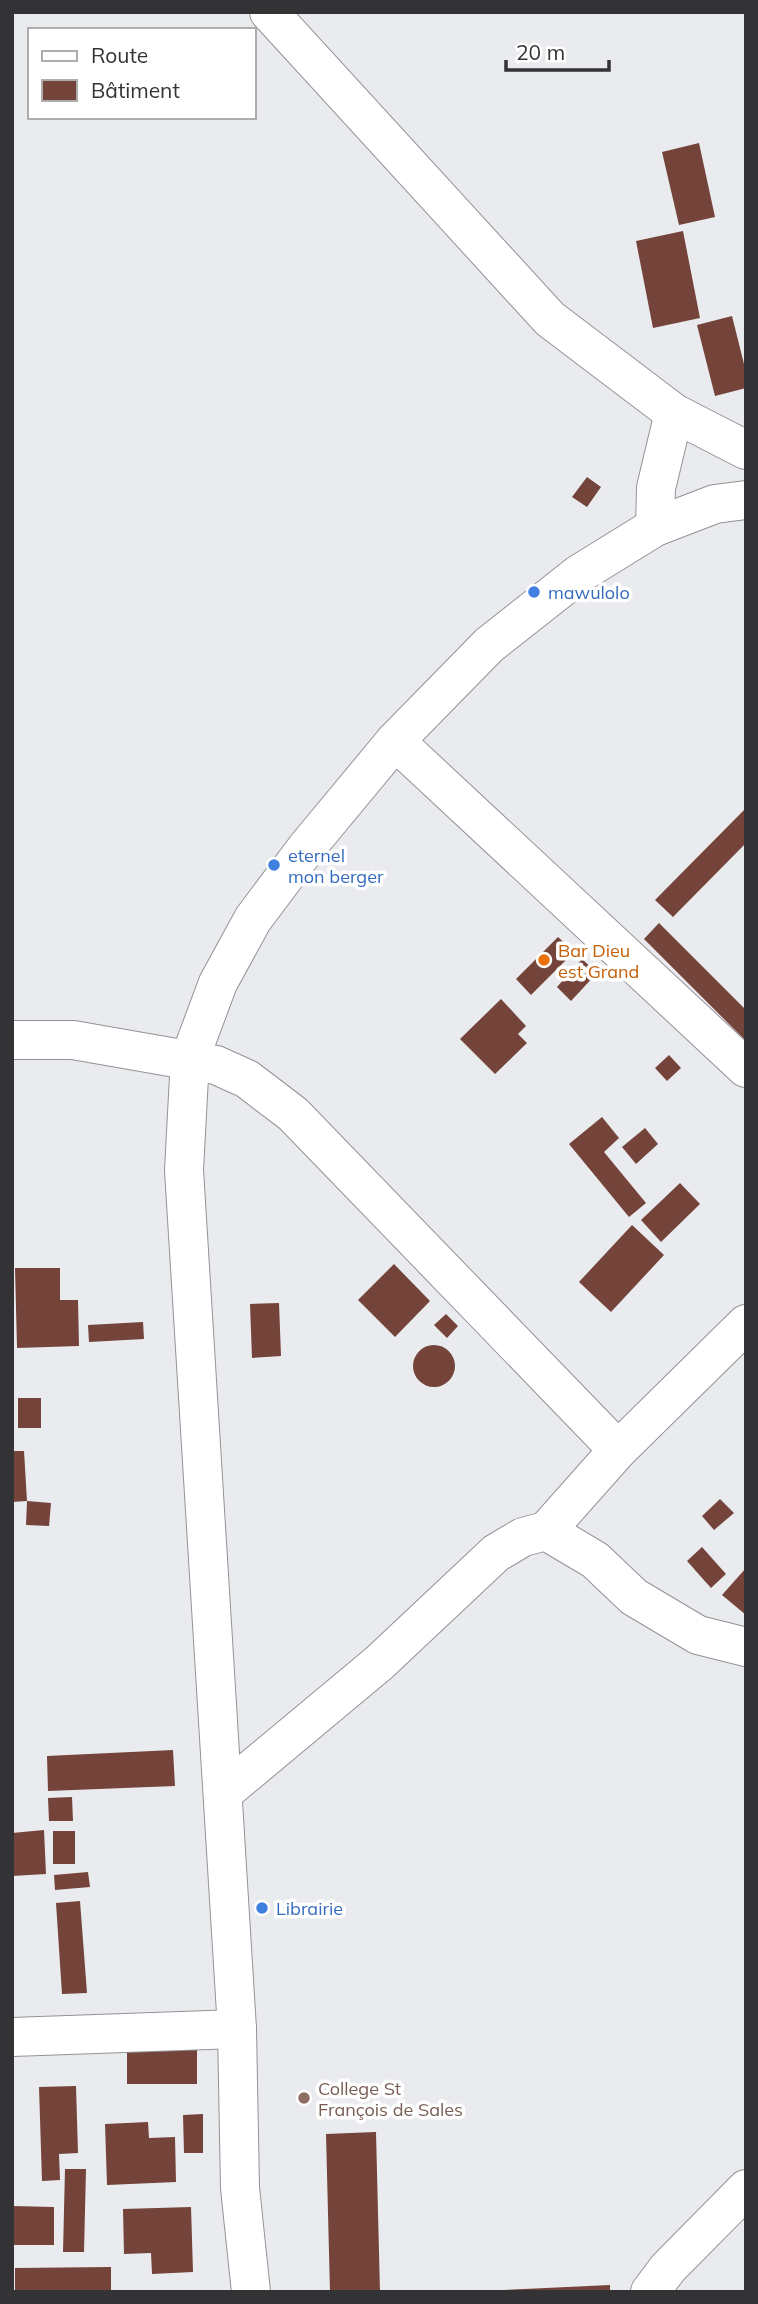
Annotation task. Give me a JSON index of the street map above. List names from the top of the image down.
{
  "places": [
    "mawulolo",
    "eternel mon berger",
    "Bar Dieu est Grand",
    "Librairie",
    "College St François de Sales"
  ],
  "legend": ["Route", "Bâtiment"],
  "scale_bar": "20 m"
}
